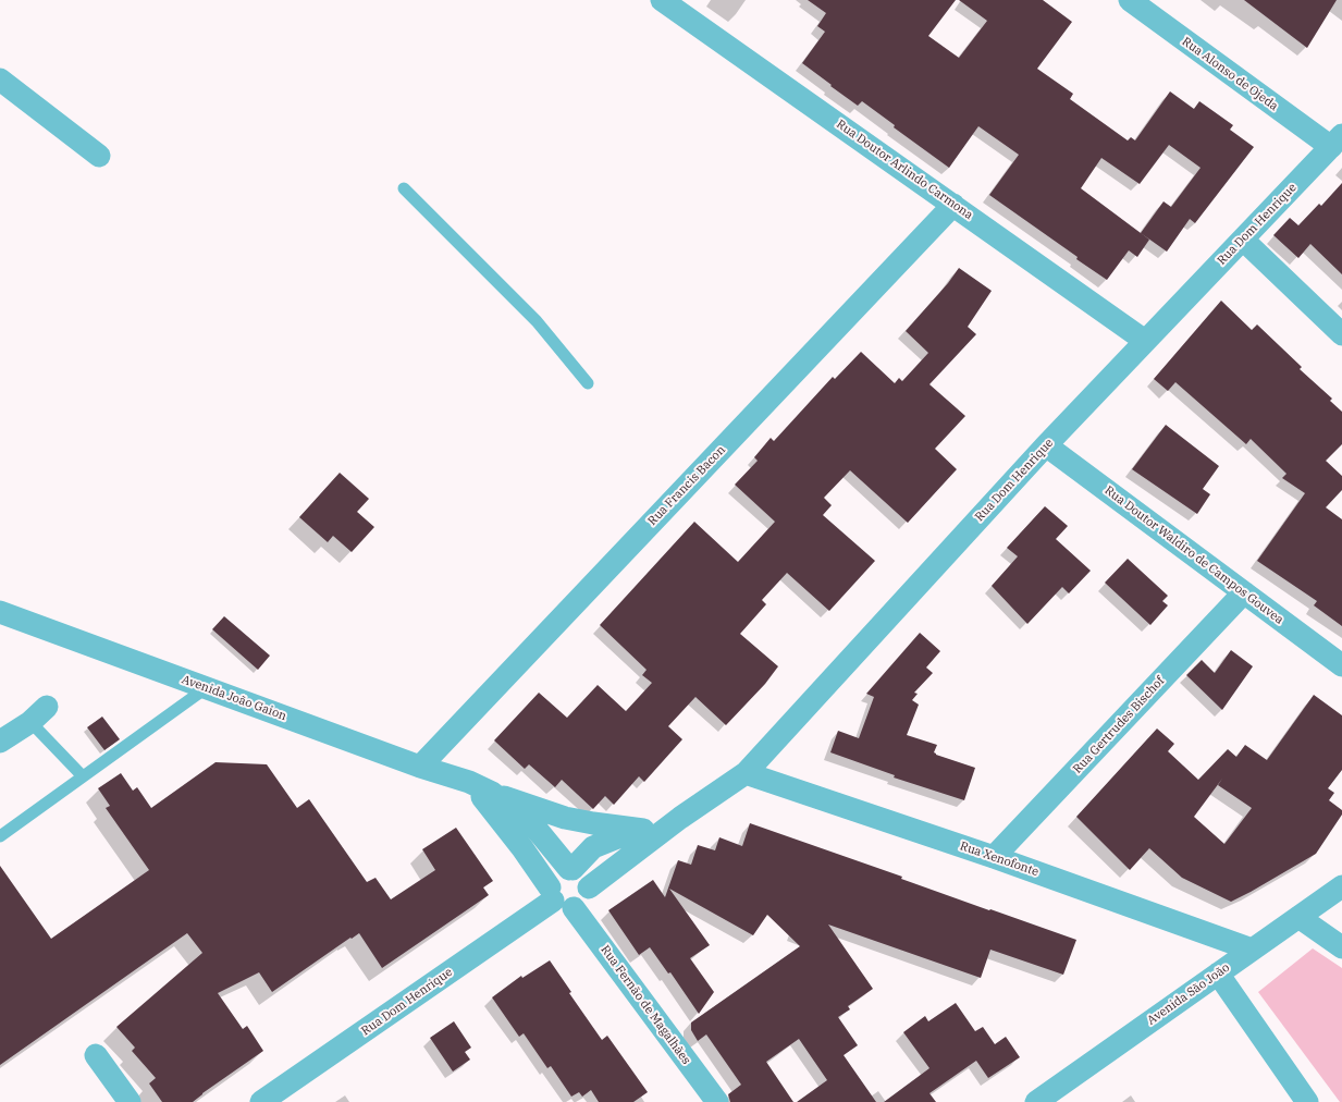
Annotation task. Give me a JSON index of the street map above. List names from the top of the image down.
{
  "streets": {
    "street": [
      "Rua Alonso de Ojeda",
      "Rua Doutor Arlindo Carmona",
      "Rua Dom Henrique",
      "Rua Francis Bacon",
      "Rua Doutor Waldiro de Campos Gouvea",
      "Avenida João Gaion",
      "Rua Gertrudes Bischof",
      "Rua Xenofonte",
      "Avenida São João",
      "Rua Fernão de Magalhães"
    ]
  },
  "crossings": [
    ["Rua Alonso de Ojeda", "Rua Dom Henrique"],
    ["Rua Doutor Arlindo Carmona", "Rua Dom Henrique"],
    ["Rua Doutor Arlindo Carmona", "Rua Francis Bacon"],
    ["Rua Dom Henrique", "Rua Doutor Waldiro de Campos Gouvea"],
    ["Rua Dom Henrique", "Avenida João Gaion"],
    ["Rua Dom Henrique", "Rua Xenofonte"],
    ["Rua Dom Henrique", "Rua Fernão de Magalhães"],
    ["Rua Francis Bacon", "Avenida João Gaion"],
    ["Rua Doutor Waldiro de Campos Gouvea", "Rua Gertrudes Bischof"],
    ["Avenida João Gaion", "Rua Fernão de Magalhães"],
    ["Rua Gertrudes Bischof", "Rua Xenofonte"],
    ["Rua Xenofonte", "Avenida São João"]
  ]
}
